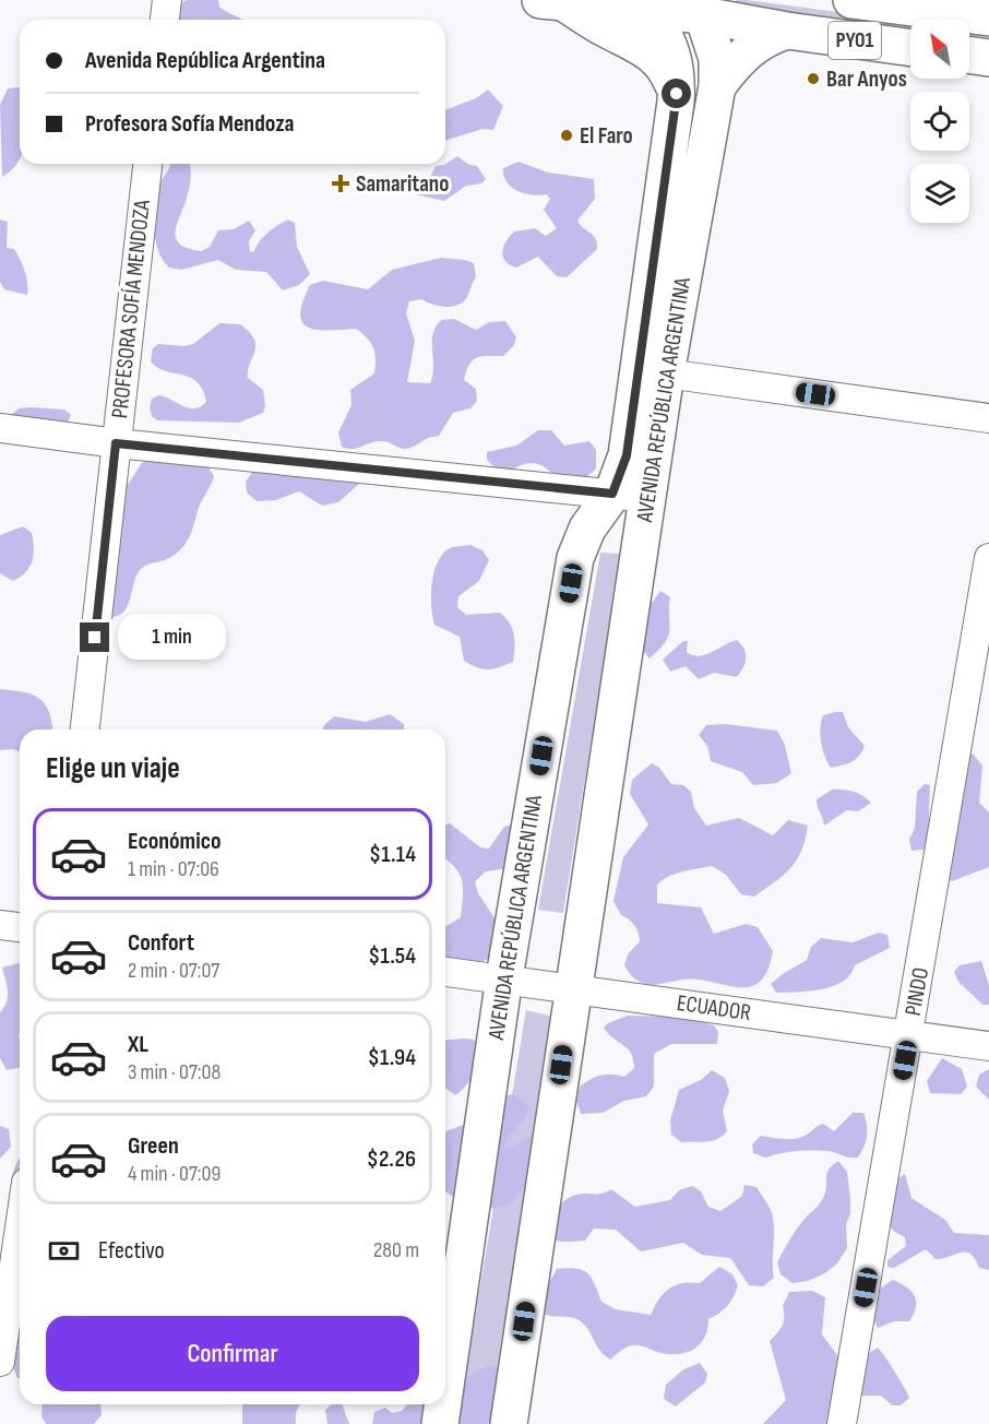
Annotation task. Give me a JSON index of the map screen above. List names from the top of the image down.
{
  "streets": {
    "main road": ["PY01", "AVENIDA REPÚBLICA ARGENTINA"],
    "street": ["PROFESORA SOFÍA MENDOZA", "PINDO", "ECUADOR"]
  },
  "crossings": [
    ["PY01", "AVENIDA REPÚBLICA ARGENTINA"],
    ["AVENIDA REPÚBLICA ARGENTINA", "ECUADOR"],
    ["PINDO", "ECUADOR"]
  ],
  "places": {
    "other": ["Bar Anyos", "El Faro"],
    "health": ["Samaritano"]
  },
  "north": "top left",
  "page": {
    "banner": ["Avenida República Argentina", "Profesora Sofía Mendoza"],
    "bubble": "1 min",
    "heading": "Elige un viaje",
    "list": [
      {
        "name": "Económico",
        "note": "1 min · 07:06",
        "value": "$1.14"
      },
      {
        "name": "Confort",
        "note": "2 min · 07:07",
        "value": "$1.54"
      },
      {
        "name": "XL",
        "note": "3 min · 07:08",
        "value": "$1.94"
      },
      {
        "name": "Green",
        "note": "4 min · 07:09",
        "value": "$2.26"
      }
    ],
    "pay": ["Efectivo", "280 m"],
    "buttons": "Confirmar"
  }
}
